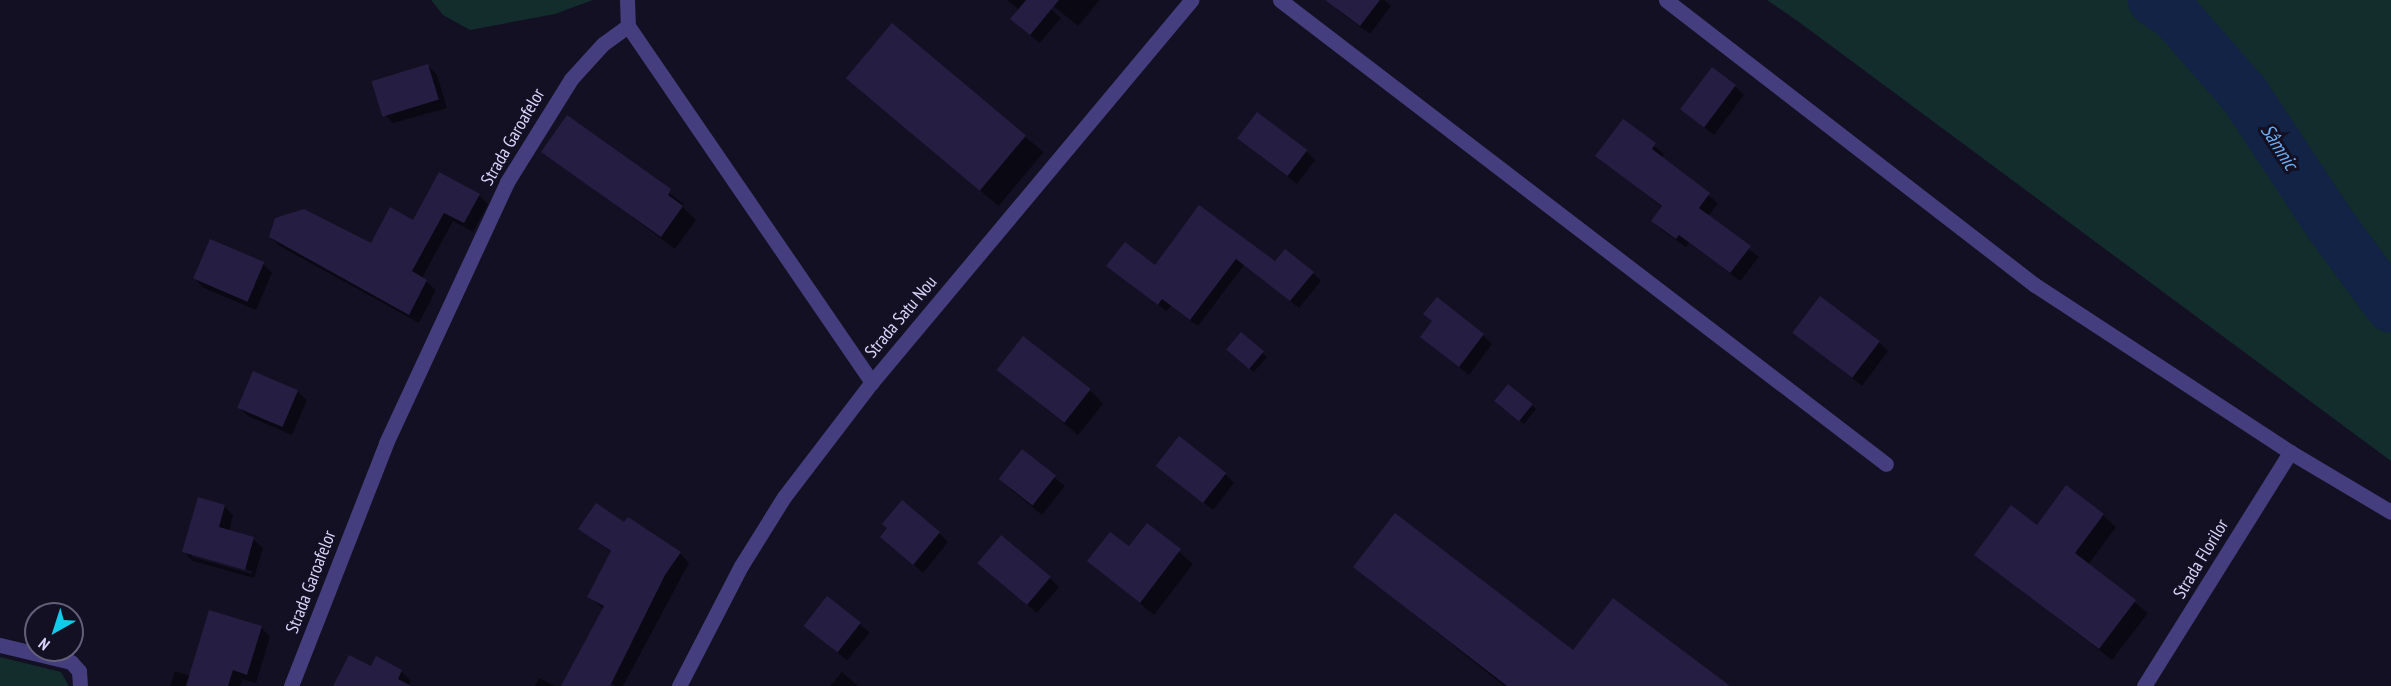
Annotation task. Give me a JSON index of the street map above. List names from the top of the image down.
{
  "streets": {
    "street": ["Strada Garoafelor", "Strada Satu Nou", "Strada Florilor"]
  },
  "water": ["Sâmnic"],
  "north": "bottom left"
}
